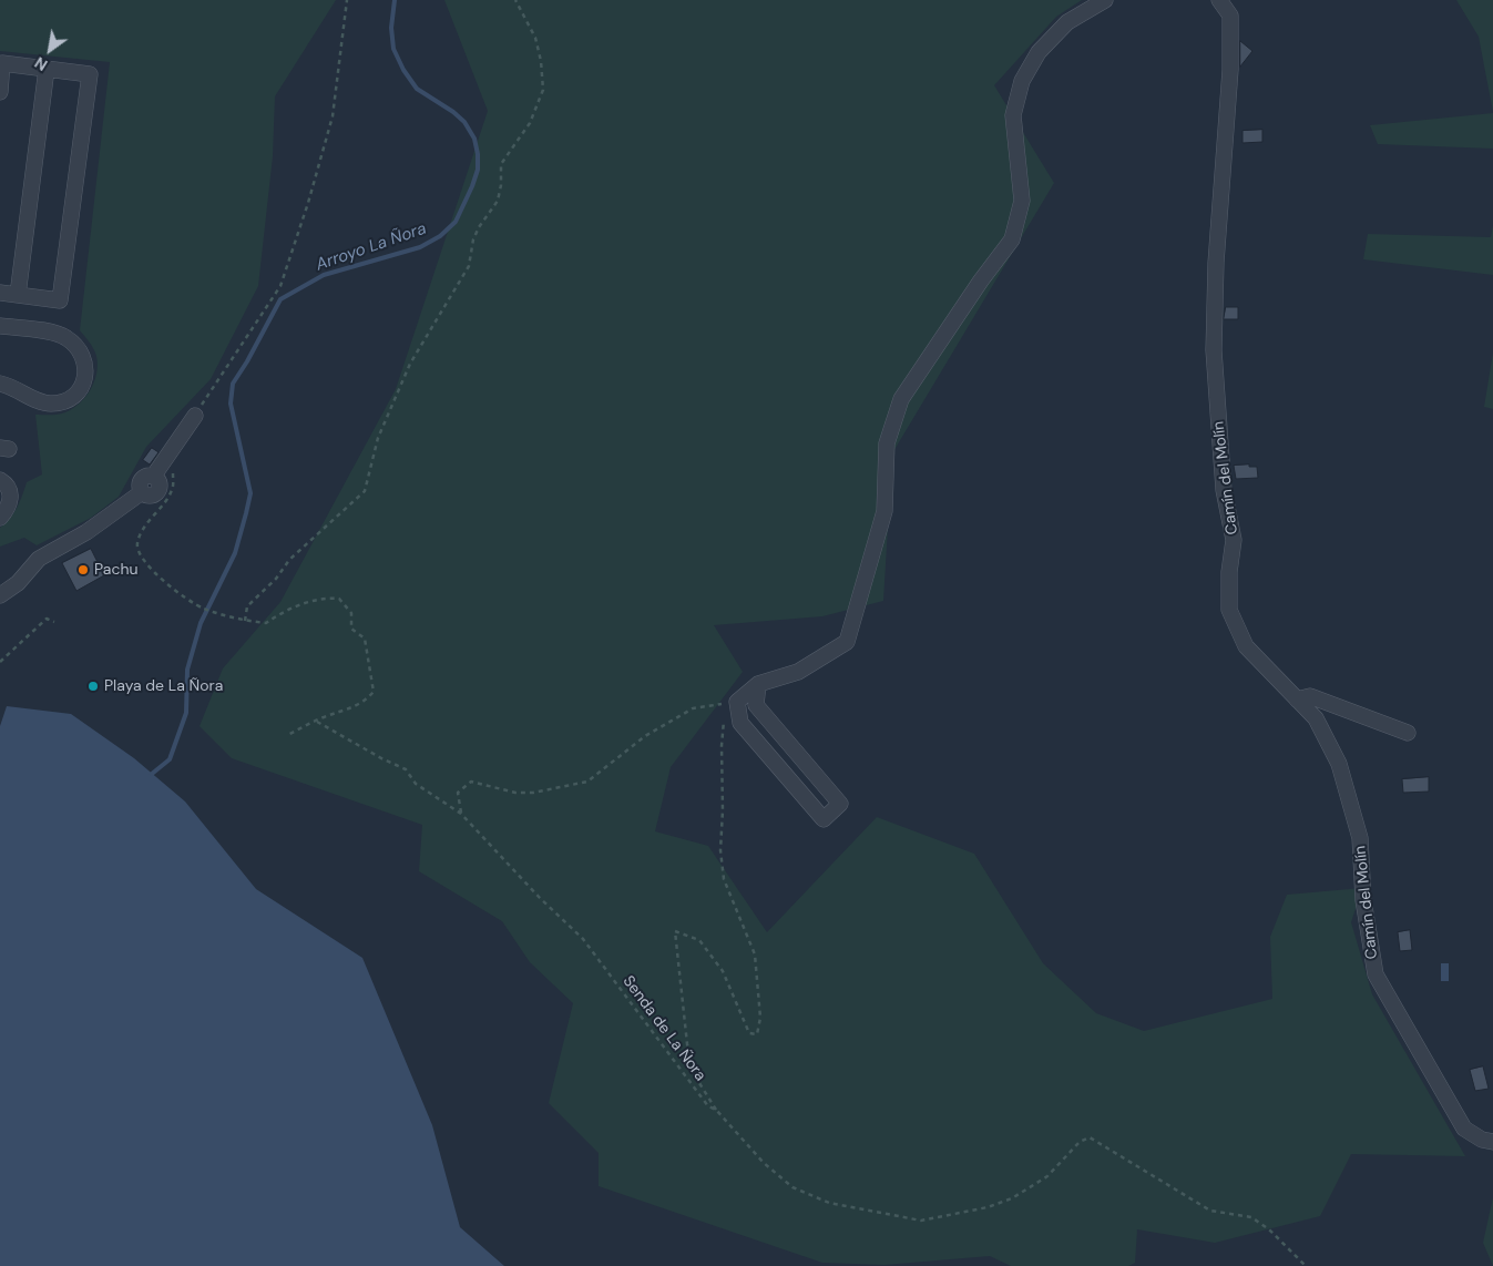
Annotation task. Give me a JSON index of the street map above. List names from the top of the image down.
{
  "streets": {
    "street": ["Camín del Molín"],
    "path": ["Senda de La Ñora"]
  },
  "water": ["Arroyo La Ñora"],
  "places": ["Pachu", "Playa de La Ñora"],
  "north": "bottom left"
}
